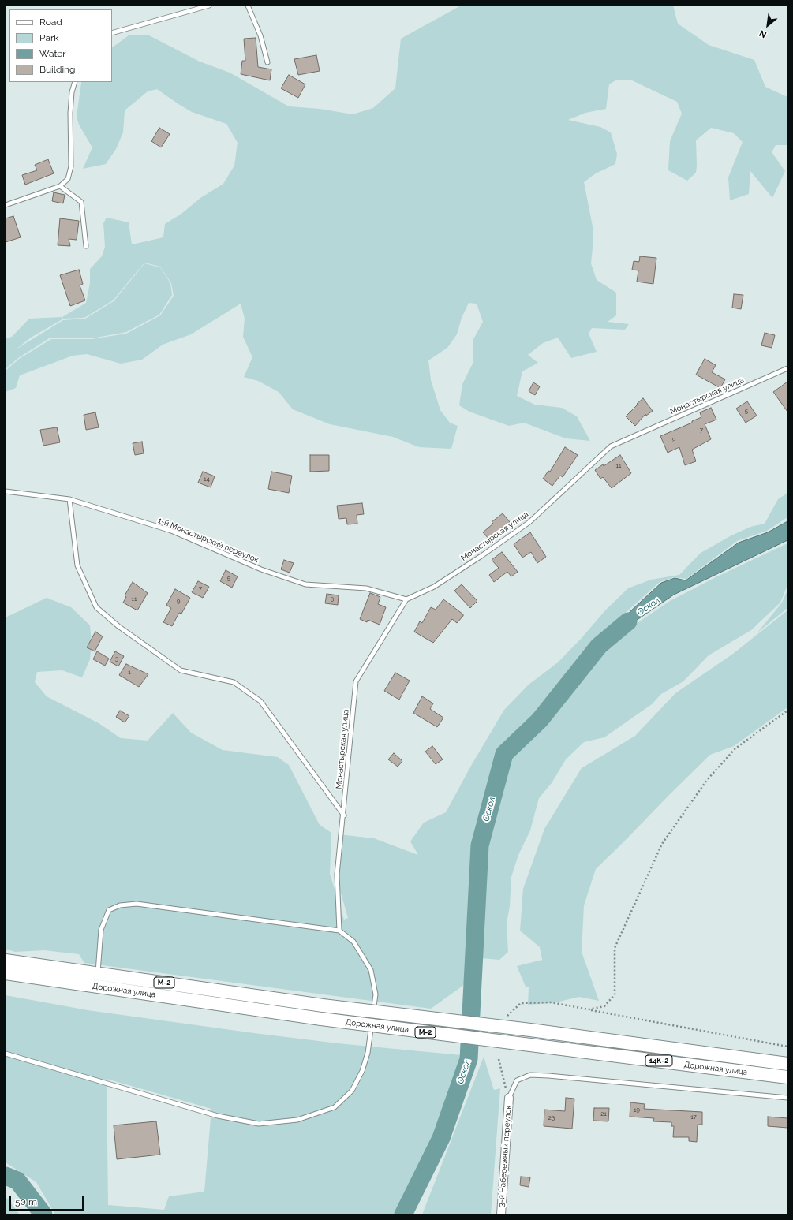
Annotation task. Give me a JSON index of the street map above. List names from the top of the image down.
{
  "streets": {
    "main road": ["М-2", "Дорожная улица", "14К-2"],
    "street": ["3-й Набережный переулок"],
    "lane": ["Монастырская улица", "1-й Монастырский переулок"]
  },
  "crossings": [
    ["Монастырская улица", "1-й Монастырский переулок"]
  ],
  "water": ["Оскол"],
  "house_numbers": [
    "5",
    "7",
    "9",
    "11",
    "14",
    "5",
    "7",
    "11",
    "3",
    "9",
    "3",
    "1",
    "19",
    "21",
    "17",
    "23"
  ],
  "legend": [
    "Road",
    "Park",
    "Water",
    "Building"
  ],
  "scale_bar": "50 m",
  "north": "bottom left"
}
